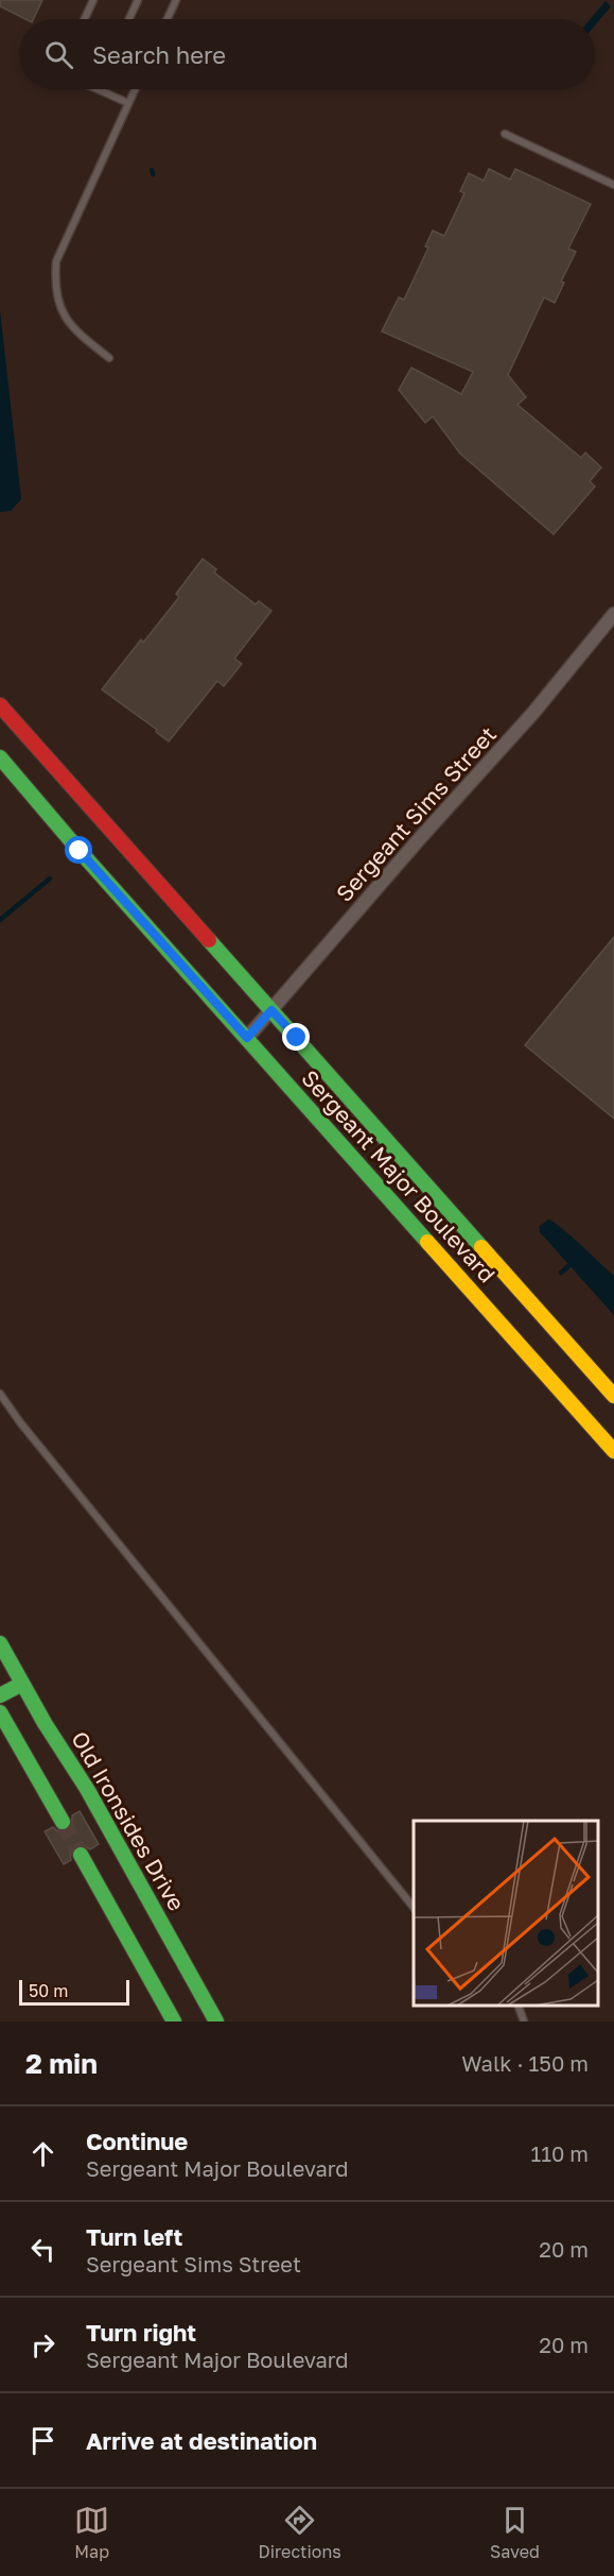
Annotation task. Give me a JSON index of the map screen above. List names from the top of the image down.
{
  "streets": {
    "street": ["Sergeant Sims Street", "Sergeant Major Boulevard", "Old Ironsides Drive"]
  },
  "crossings": [
    ["Sergeant Sims Street", "Sergeant Major Boulevard"]
  ],
  "scale_bar": "50 m",
  "page": {
    "search": "Search here",
    "scale": "50 m",
    "heading": ["2 min", "Walk · 150 m"],
    "list": [
      ["Continue", "Sergeant Major Boulevard", "110 m"],
      ["Turn left", "Sergeant Sims Street", "20 m"],
      ["Turn right", "Sergeant Major Boulevard", "20 m"],
      "Arrive at destination"
    ],
    "nav": ["Map", "Directions", "Saved"]
  }
}
